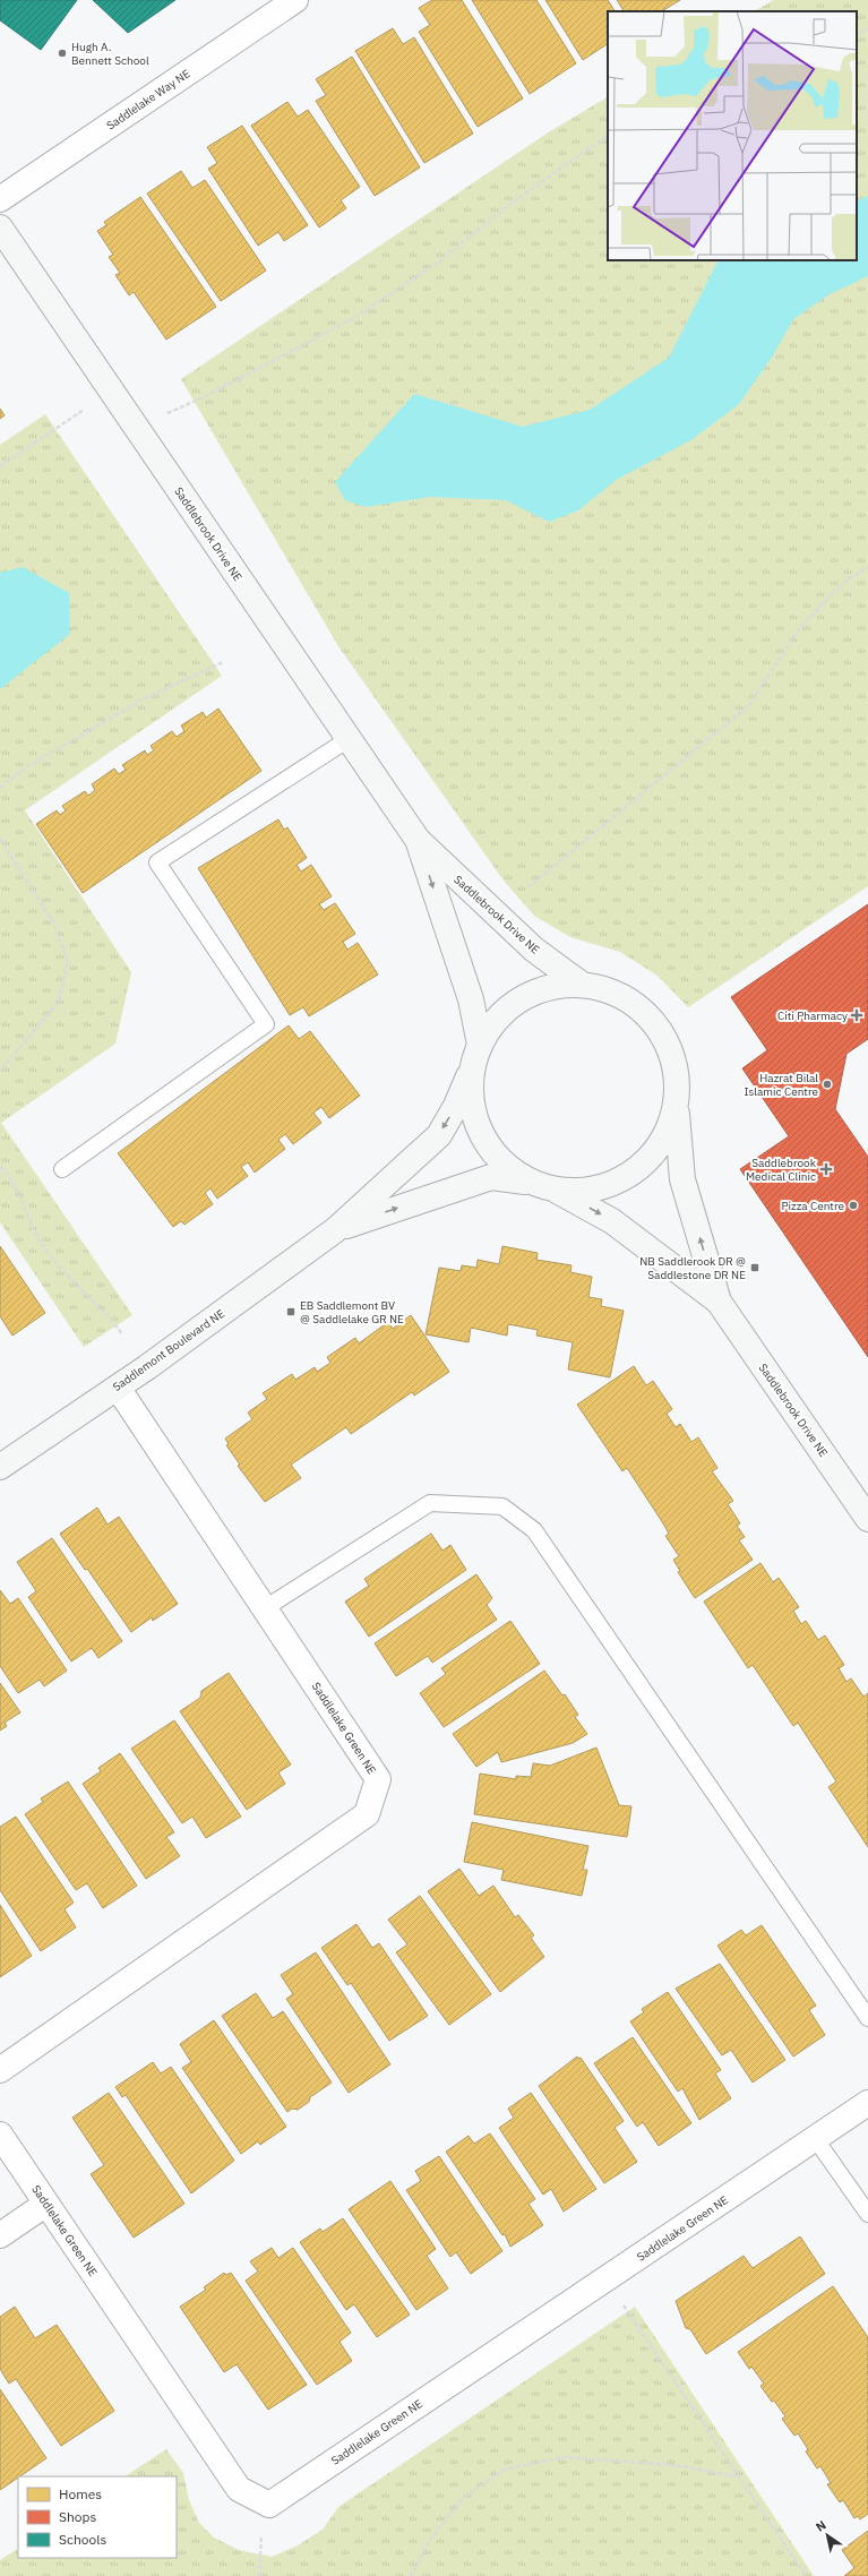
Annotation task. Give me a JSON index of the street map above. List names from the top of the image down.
{
  "streets": {
    "street": [
      "Saddlelake Way NE",
      "Saddlebrook Drive NE",
      "Saddlemont Boulevard NE",
      "Saddlelake Green NE"
    ]
  },
  "crossings": [
    ["Saddlemont Boulevard NE", "Saddlelake Green NE"]
  ],
  "places": {
    "other": ["Hugh A. Bennett School", "Hazrat Bilal Islamic Centre", "Pizza Centre"],
    "health": ["Citi Pharmacy", "Saddlebrook Medical Clinic"],
    "transit": ["NB Saddlerook DR @ Saddlestone DR NE", "EB Saddlemont BV @ Saddlelake GR NE"]
  },
  "legend": ["Homes", "Shops", "Schools"],
  "north": "top left"
}
